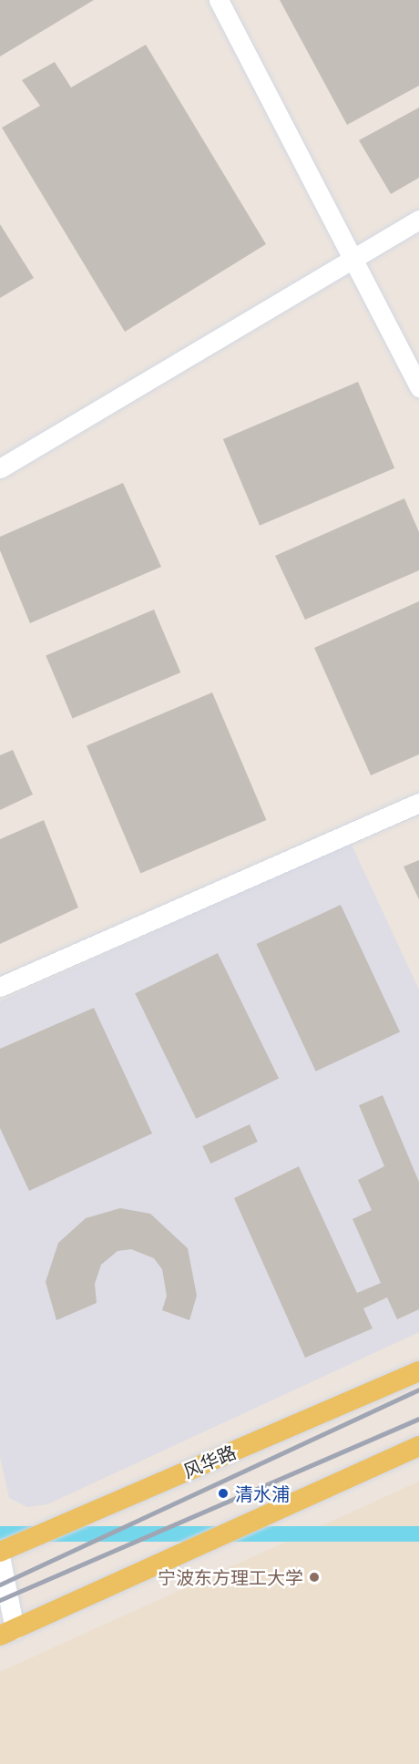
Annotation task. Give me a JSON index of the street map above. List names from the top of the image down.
{
  "streets": {
    "main road": ["风华路"]
  },
  "places": ["清水浦", "宁波东方理工大学"]
}
